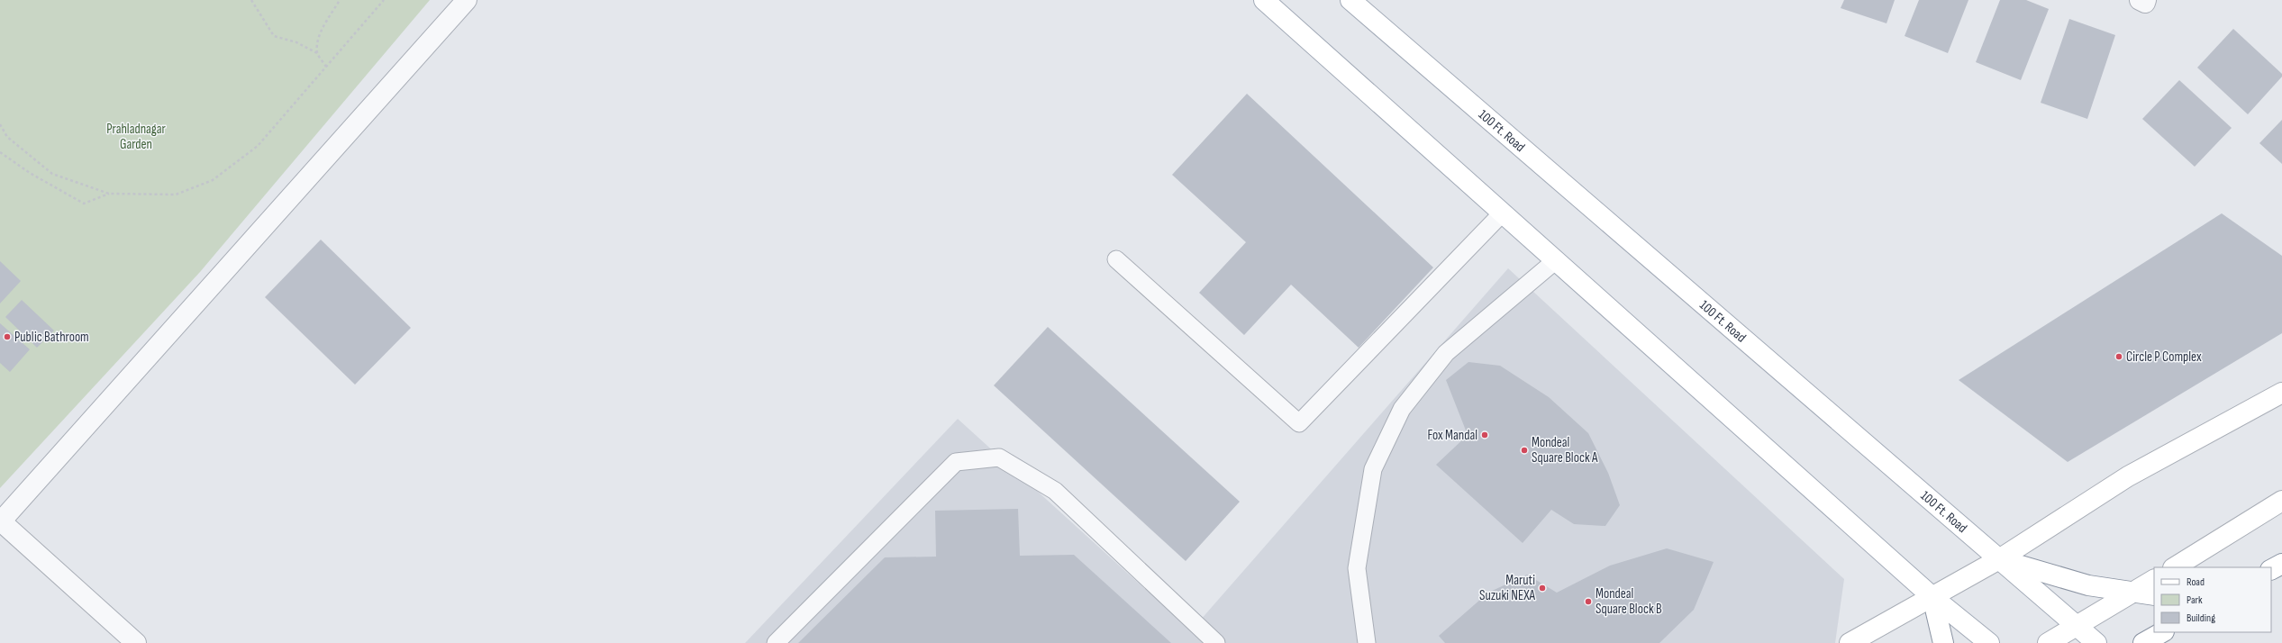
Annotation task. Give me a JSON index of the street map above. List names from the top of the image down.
{
  "streets": {
    "main road": ["100 Ft. Road"]
  },
  "parks": ["Prahladnagar Garden"],
  "places": [
    "Public Bathroom",
    "Circle P Complex",
    "Fox Mandal",
    "Mondeal Square Block A",
    "Maruti Suzuki NEXA",
    "Mondeal Square Block B"
  ],
  "legend": ["Road", "Park", "Building"]
}
